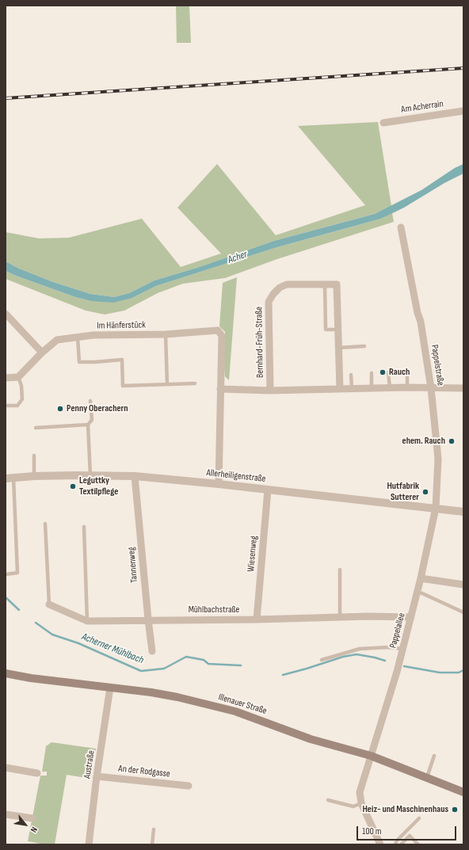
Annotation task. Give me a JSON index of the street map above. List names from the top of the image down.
{
  "streets": {
    "main road": ["Illenauer Straße"],
    "street": [
      "Am Acherrain",
      "Im Hänferstück",
      "Bernhard-Früh-Straße",
      "Pappelstraße",
      "Allerheiligenstraße",
      "Wiesenweg",
      "Tannenweg",
      "Mühlbachstraße",
      "Pappelallee",
      "Austraße",
      "An der Rodgasse"
    ]
  },
  "crossings": [
    ["Im Hänferstück", "Bernhard-Früh-Straße"],
    ["Bernhard-Früh-Straße", "Pappelstraße"],
    ["Pappelstraße", "Allerheiligenstraße"],
    ["Pappelstraße", "Pappelallee"],
    ["Allerheiligenstraße", "Wiesenweg"],
    ["Allerheiligenstraße", "Tannenweg"],
    ["Allerheiligenstraße", "Pappelallee"],
    ["Wiesenweg", "Mühlbachstraße"],
    ["Tannenweg", "Mühlbachstraße"],
    ["Mühlbachstraße", "Pappelallee"],
    ["Pappelallee", "Illenauer Straße"],
    ["Illenauer Straße", "Austraße"],
    ["Austraße", "An der Rodgasse"]
  ],
  "water": ["Acher", "Acherner Mühlbach"],
  "places": [
    "Rauch",
    "Penny Oberachern",
    "ehem. Rauch",
    "Leguttky Textilpflege",
    "Hutfabrik Sutterer",
    "Heiz- und Maschinenhaus"
  ],
  "scale_bar": "100 m",
  "north": "bottom right"
}
